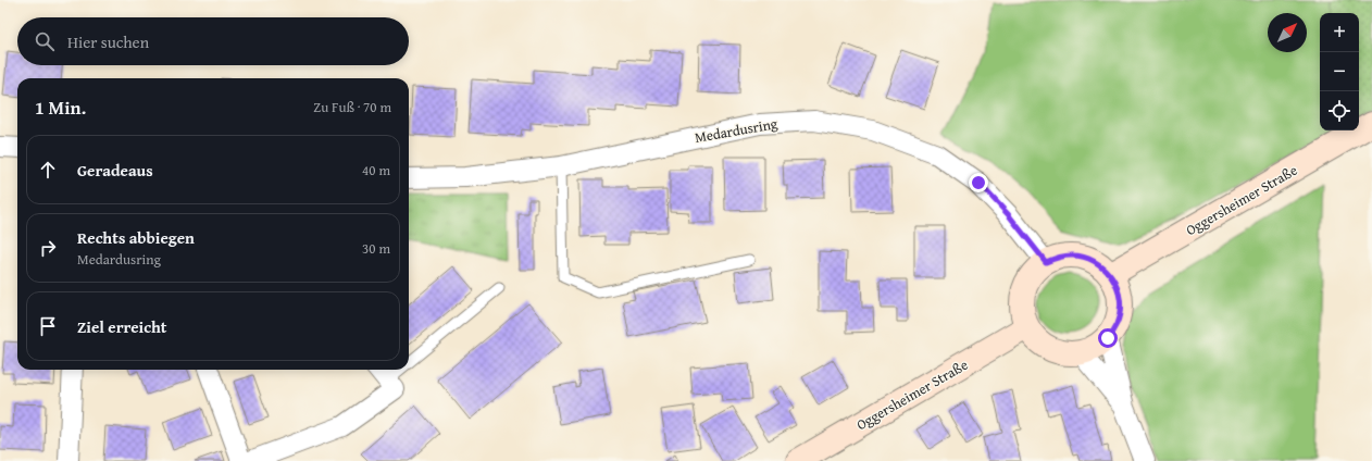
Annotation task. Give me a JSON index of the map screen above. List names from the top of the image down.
{
  "streets": {
    "street": ["Medardusring", "Oggersheimer Straße"]
  },
  "crossings": [
    ["Medardusring", "Oggersheimer Straße"]
  ],
  "north": "top right",
  "page": {
    "map_buttons": ["+", "−"],
    "search": "Hier suchen",
    "heading": ["1 Min.", "Zu Fuß · 70 m"],
    "list": [
      ["Geradeaus", "40 m"],
      ["Rechts abbiegen", "Medardusring", "30 m"],
      "Ziel erreicht"
    ]
  }
}
